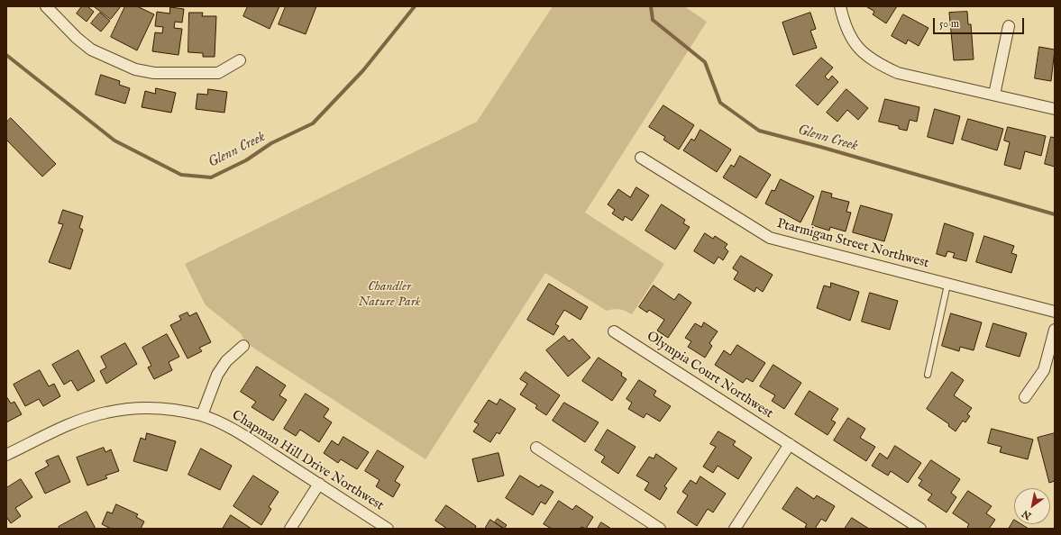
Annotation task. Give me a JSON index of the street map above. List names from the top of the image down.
{
  "streets": {
    "street": ["Ptarmigan Street Northwest", "Olympia Court Northwest", "Chapman Hill Drive Northwest"]
  },
  "water": ["Glenn Creek"],
  "parks": ["Chandler Nature Park"],
  "scale_bar": "50 m",
  "north": "bottom left"
}
